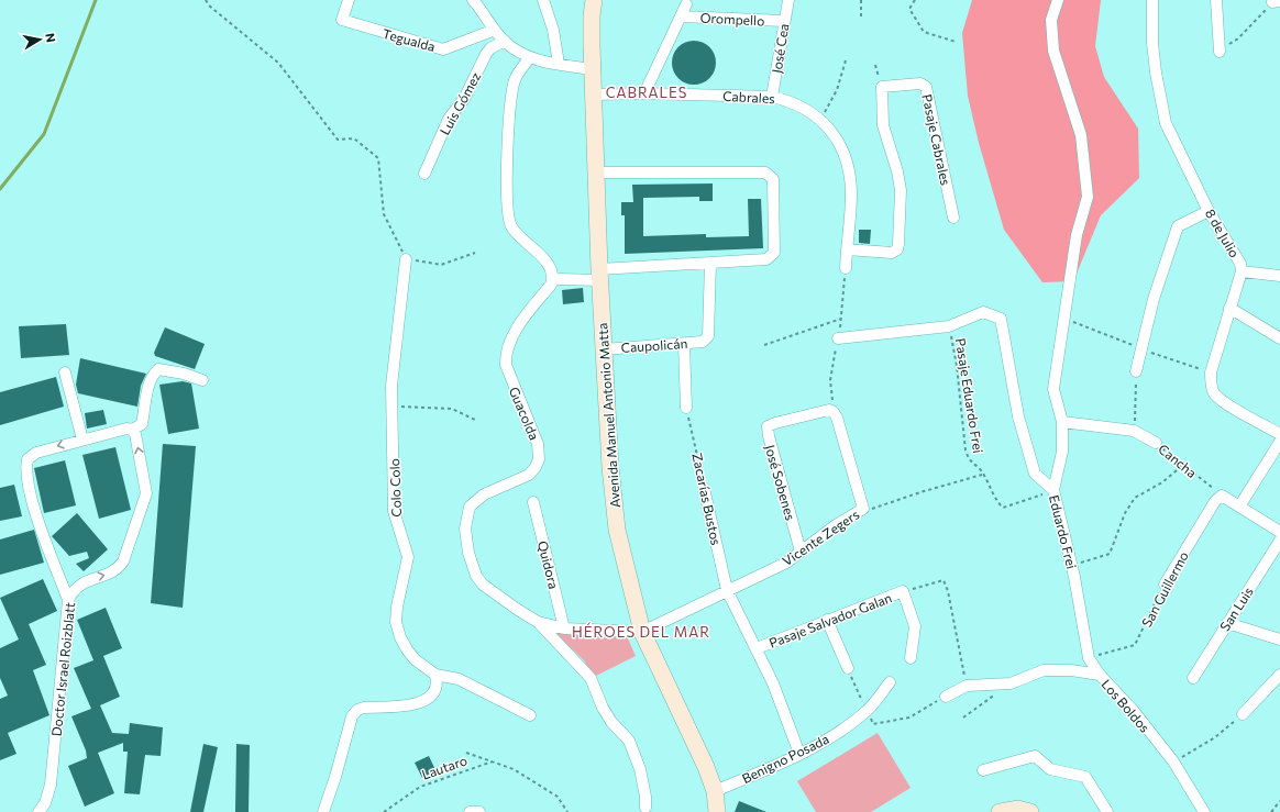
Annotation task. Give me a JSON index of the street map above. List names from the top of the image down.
{
  "streets": {
    "main road": ["Avenida Manuel Antonio Matta"],
    "street": [
      "Orompello",
      "Tegualda",
      "José Cea",
      "Cabrales",
      "Luis Gómez",
      "Pasaje Cabrales",
      "8 de Julio",
      "Caupolicán",
      "Guacolda",
      "Cancha",
      "José Sobenes",
      "Colo Colo",
      "Zacarías Bustos",
      "Eduardo Frei",
      "Vicente Zegers",
      "Quidora",
      "San Guillermo",
      "San Luis",
      "Pasaje Salvador Galan",
      "Doctor Israel Roizblatt",
      "Los Boldos",
      "Benigno Posada"
    ],
    "path": ["Pasaje Eduardo Frei", "Lautaro"]
  },
  "crossings": [
    ["Orompello", "José Cea"],
    ["Orompello", "Cabrales"],
    ["José Cea", "Cabrales"],
    ["Cabrales", "Pasaje Cabrales"],
    ["Cabrales", "Avenida Manuel Antonio Matta"],
    ["Caupolicán", "Avenida Manuel Antonio Matta"],
    ["Pasaje Eduardo Frei", "Eduardo Frei"],
    ["Pasaje Eduardo Frei", "Vicente Zegers"],
    ["Guacolda", "Avenida Manuel Antonio Matta"],
    ["Guacolda", "Vicente Zegers"],
    ["Guacolda", "Quidora"],
    ["Avenida Manuel Antonio Matta", "Vicente Zegers"],
    ["Avenida Manuel Antonio Matta", "Benigno Posada"],
    ["Cancha", "San Guillermo"],
    ["José Sobenes", "Vicente Zegers"],
    ["Zacarías Bustos", "Vicente Zegers"],
    ["Zacarías Bustos", "Pasaje Salvador Galan"],
    ["Zacarías Bustos", "Benigno Posada"],
    ["Eduardo Frei", "San Guillermo"],
    ["Eduardo Frei", "Los Boldos"],
    ["Pasaje Salvador Galan", "Los Boldos"]
  ],
  "one_way": ["Doctor Israel Roizblatt"],
  "districts": ["CABRALES", "HÉROES DEL MAR"],
  "north": "right"
}
